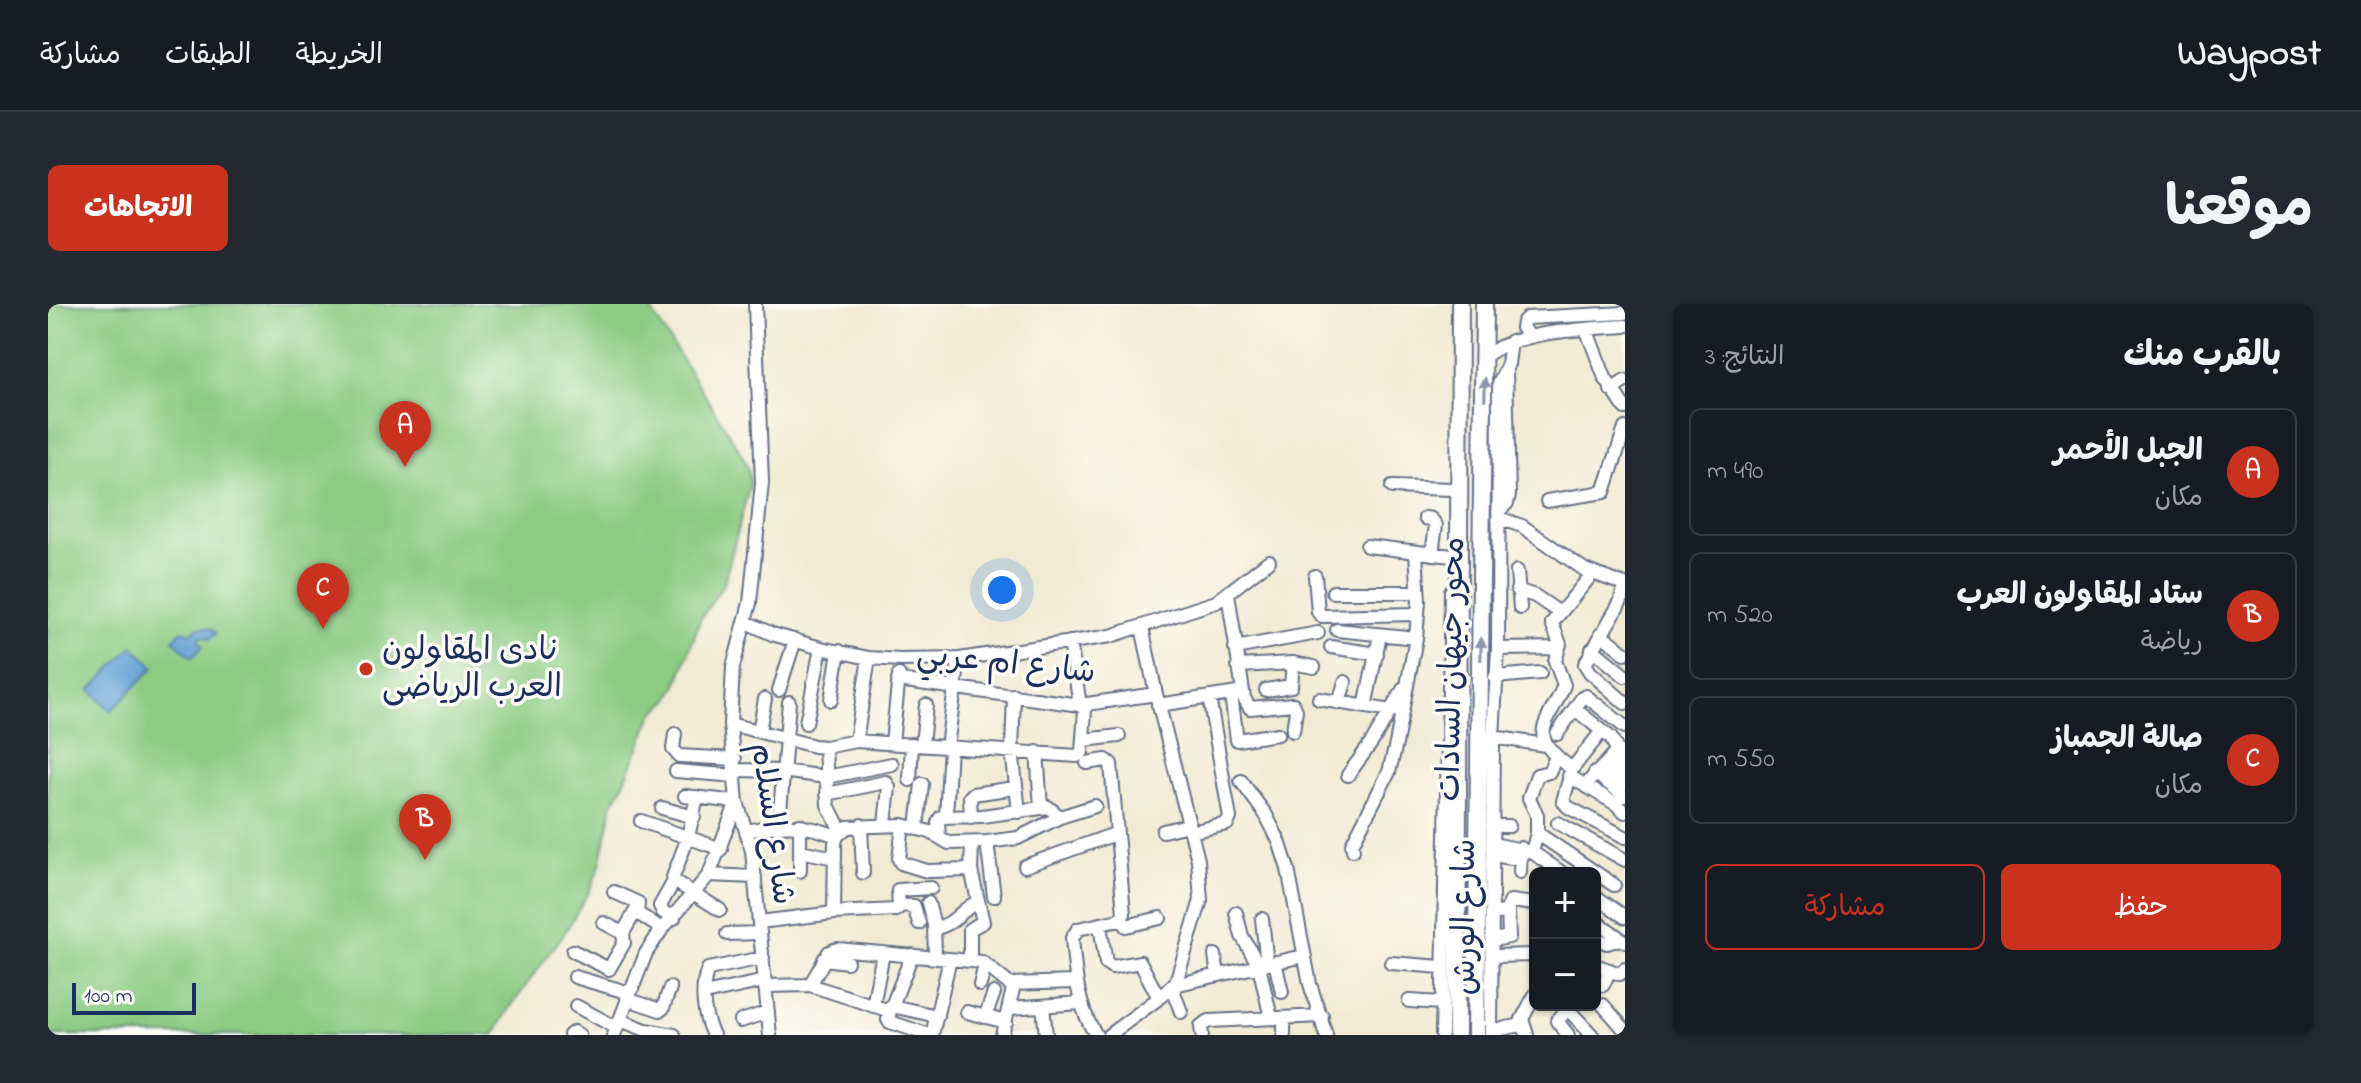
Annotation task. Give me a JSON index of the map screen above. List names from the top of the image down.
{
  "streets": {
    "main road": ["محور جيهان السادات"],
    "street": ["شارع ام عربي", "شارع السلام", "شارع الورش"]
  },
  "crossings": [
    ["محور جيهان السادات", "شارع الورش"]
  ],
  "places": ["نادى المقاولون العرب الرياضى"],
  "scale_bar": "100 m",
  "page": {
    "header": "Waypost",
    "nav": ["الخريطة", "الطبقات", "مشاركة"],
    "title": "موقعنا",
    "buttons": [
      "الاتجاهات",
      ["حفظ", "مشاركة"]
    ],
    "heading": ["بالقرب منك", "النتائج: 3"],
    "pins": ["A", "C", "B"],
    "list": [
      {
        "mark": "A",
        "name": "الجبل الأحمر",
        "note": "مكان",
        "value": "490 m"
      },
      {
        "mark": "B",
        "name": "ستاد المقاولون العرب",
        "note": "رياضة",
        "value": "520 m"
      },
      {
        "mark": "C",
        "name": "صالة الجمباز",
        "note": "مكان",
        "value": "550 m"
      }
    ],
    "map_buttons": ["+", "−"],
    "scale": "100 m"
  }
}
